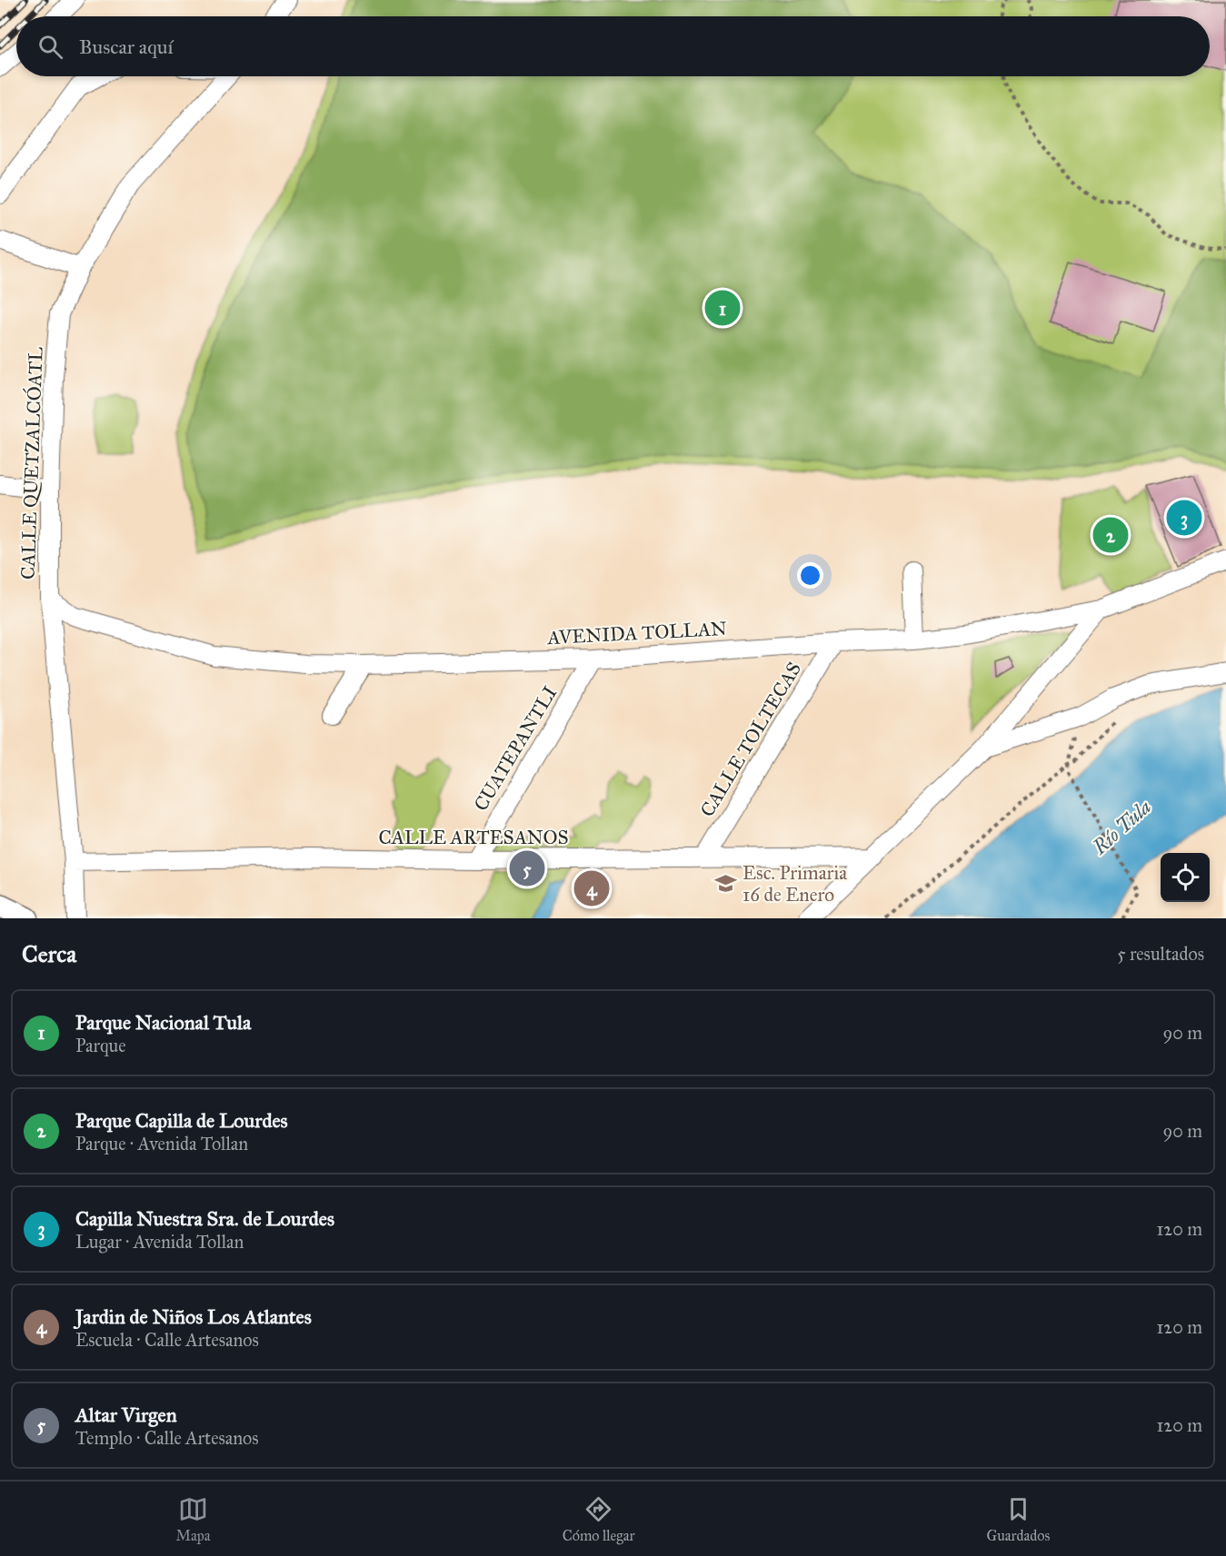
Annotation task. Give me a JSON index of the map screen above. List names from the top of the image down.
{
  "streets": {
    "street": [
      "CALLE QUETZALCÓATL",
      "AVENIDA TOLLAN",
      "CALLE TOLTECAS",
      "CUATEPANTLI",
      "CALLE ARTESANOS"
    ]
  },
  "crossings": [
    ["CALLE QUETZALCÓATL", "AVENIDA TOLLAN"],
    ["CALLE QUETZALCÓATL", "CALLE ARTESANOS"],
    ["AVENIDA TOLLAN", "CALLE TOLTECAS"],
    ["AVENIDA TOLLAN", "CUATEPANTLI"],
    ["CALLE TOLTECAS", "CALLE ARTESANOS"],
    ["CUATEPANTLI", "CALLE ARTESANOS"]
  ],
  "water": ["Río Tula"],
  "places": {
    "school or university": ["Esc. Primaria 16 de Enero"]
  },
  "page": {
    "search": "Buscar aquí",
    "pins": [
      "1",
      "3",
      "2",
      "5",
      "4"
    ],
    "heading": ["Cerca", "5 resultados"],
    "list": [
      {
        "mark": "1",
        "name": "Parque Nacional Tula",
        "note": "Parque",
        "value": "90 m"
      },
      {
        "mark": "2",
        "name": "Parque Capilla de Lourdes",
        "note": "Parque · Avenida Tollan",
        "value": "90 m"
      },
      {
        "mark": "3",
        "name": "Capilla Nuestra Sra. de Lourdes",
        "note": "Lugar · Avenida Tollan",
        "value": "120 m"
      },
      {
        "mark": "4",
        "name": "Jardin de Niños Los Atlantes",
        "note": "Escuela · Calle Artesanos",
        "value": "120 m"
      },
      {
        "mark": "5",
        "name": "Altar Virgen",
        "note": "Templo · Calle Artesanos",
        "value": "120 m"
      }
    ],
    "nav": ["Mapa", "Cómo llegar", "Guardados"]
  }
}
